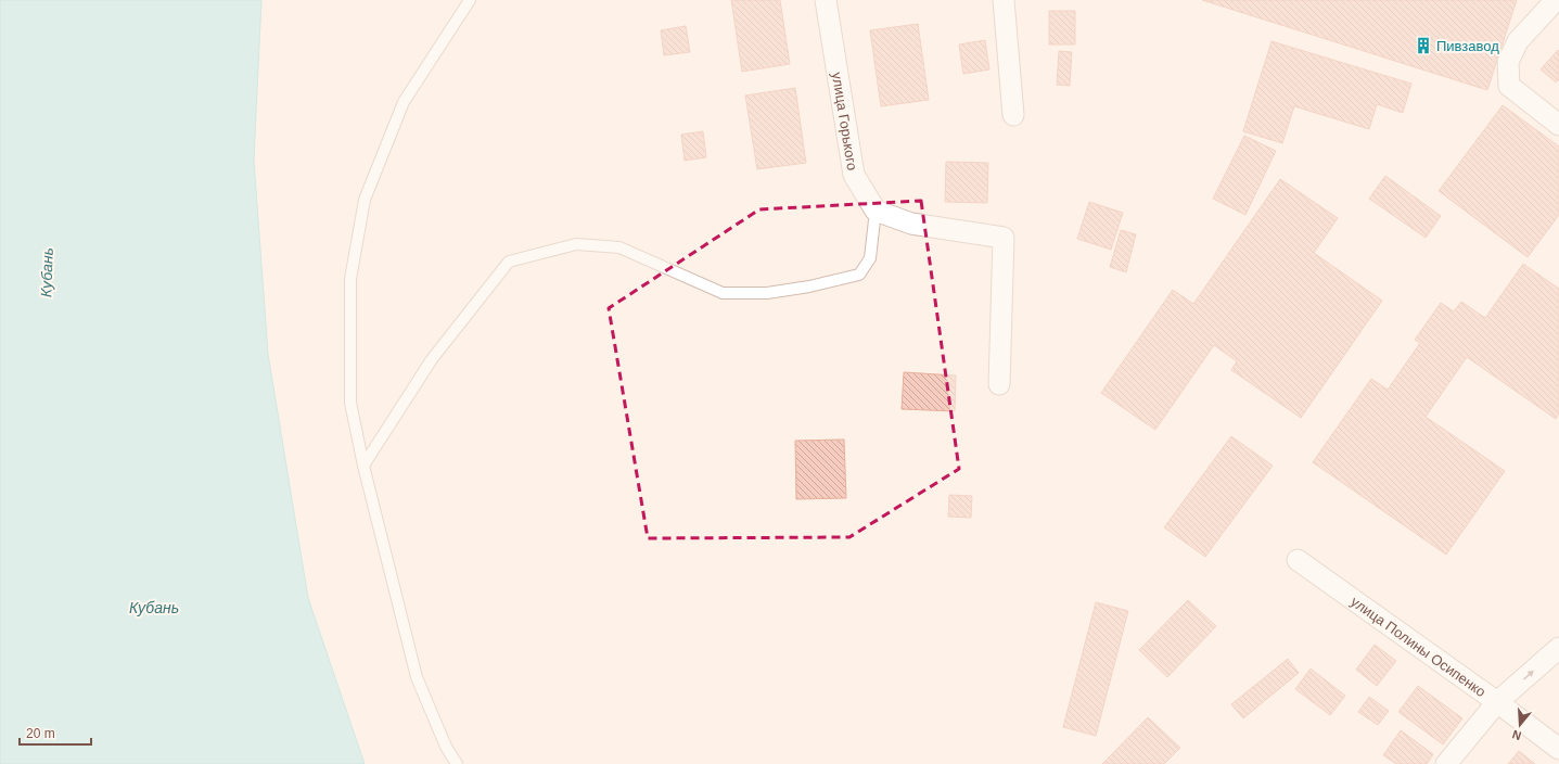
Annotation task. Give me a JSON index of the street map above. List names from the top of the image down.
{
  "streets": {
    "street": ["улица Горького", "улица Полины Осипенко"]
  },
  "water": ["Кубань"],
  "places": {
    "building": ["Пивзавод"]
  },
  "scale_bar": "20 m",
  "north": "bottom"
}
